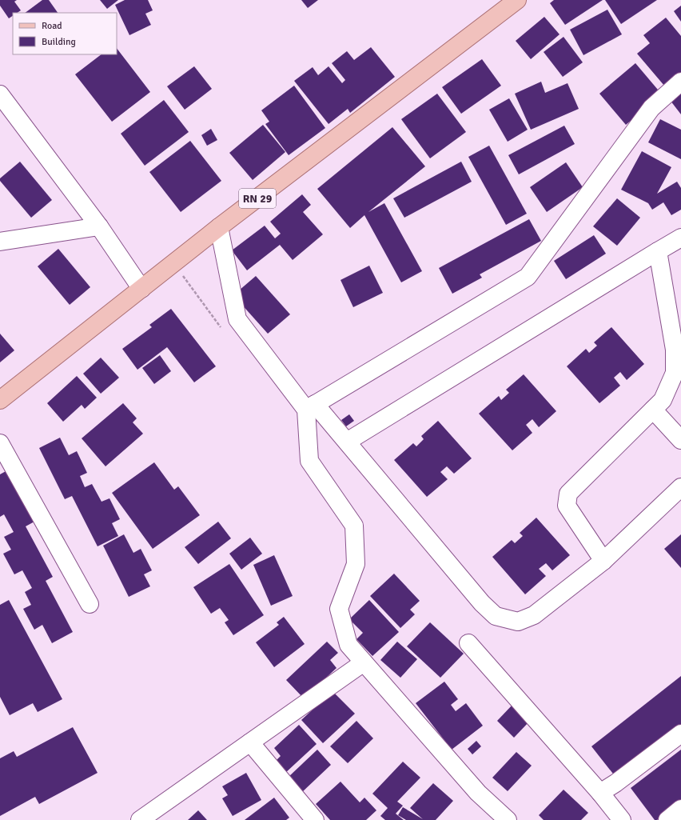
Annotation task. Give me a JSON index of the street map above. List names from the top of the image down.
{
  "streets": {
    "main road": ["RN 29"]
  },
  "legend": ["Road", "Building"]
}
